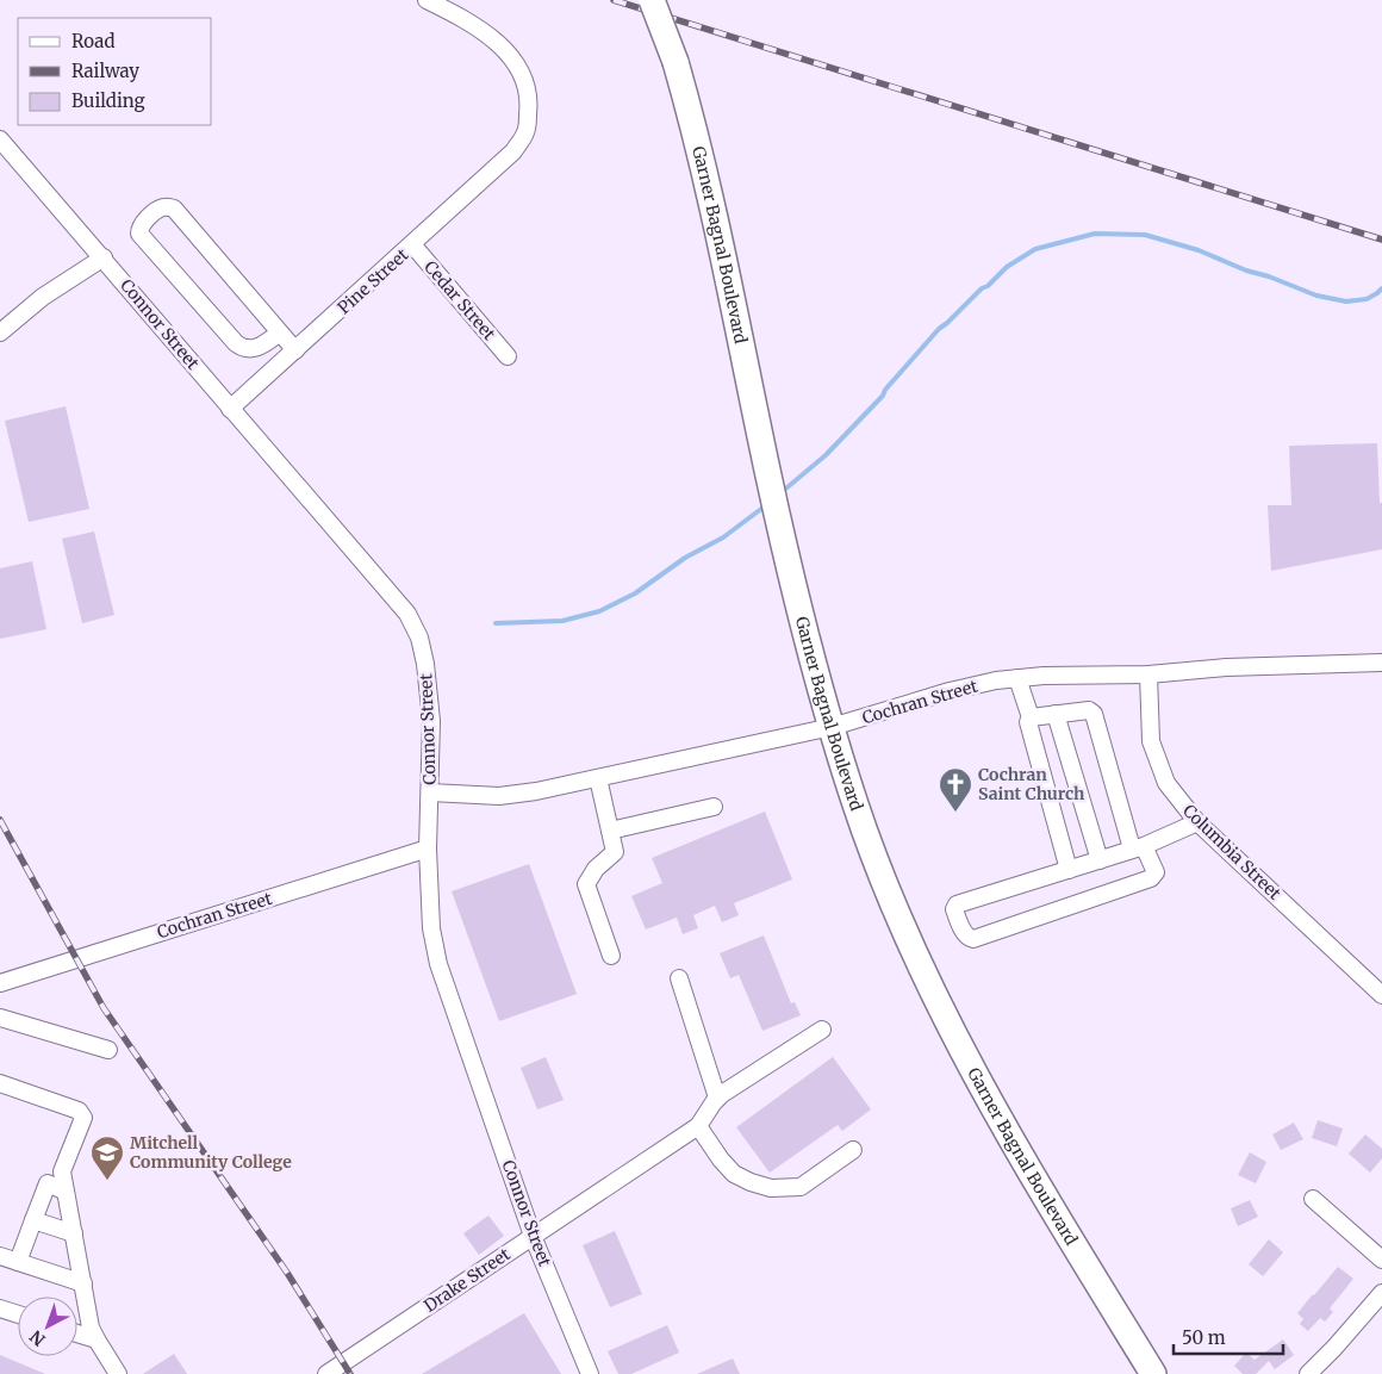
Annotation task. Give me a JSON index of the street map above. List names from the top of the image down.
{
  "streets": {
    "highway": ["Garner Bagnal Boulevard"],
    "street": [
      "Pine Street",
      "Cedar Street",
      "Connor Street",
      "Cochran Street",
      "Columbia Street",
      "Drake Street"
    ]
  },
  "crossings": [
    ["Garner Bagnal Boulevard", "Cochran Street"],
    ["Pine Street", "Cedar Street"],
    ["Pine Street", "Connor Street"],
    ["Connor Street", "Cochran Street"],
    ["Connor Street", "Drake Street"],
    ["Cochran Street", "Columbia Street"]
  ],
  "places": {
    "church": ["Cochran Saint Church"],
    "school or university": ["Mitchell Community College"]
  },
  "legend": ["Road", "Railway", "Building"],
  "scale_bar": "50 m",
  "north": "bottom left"
}
